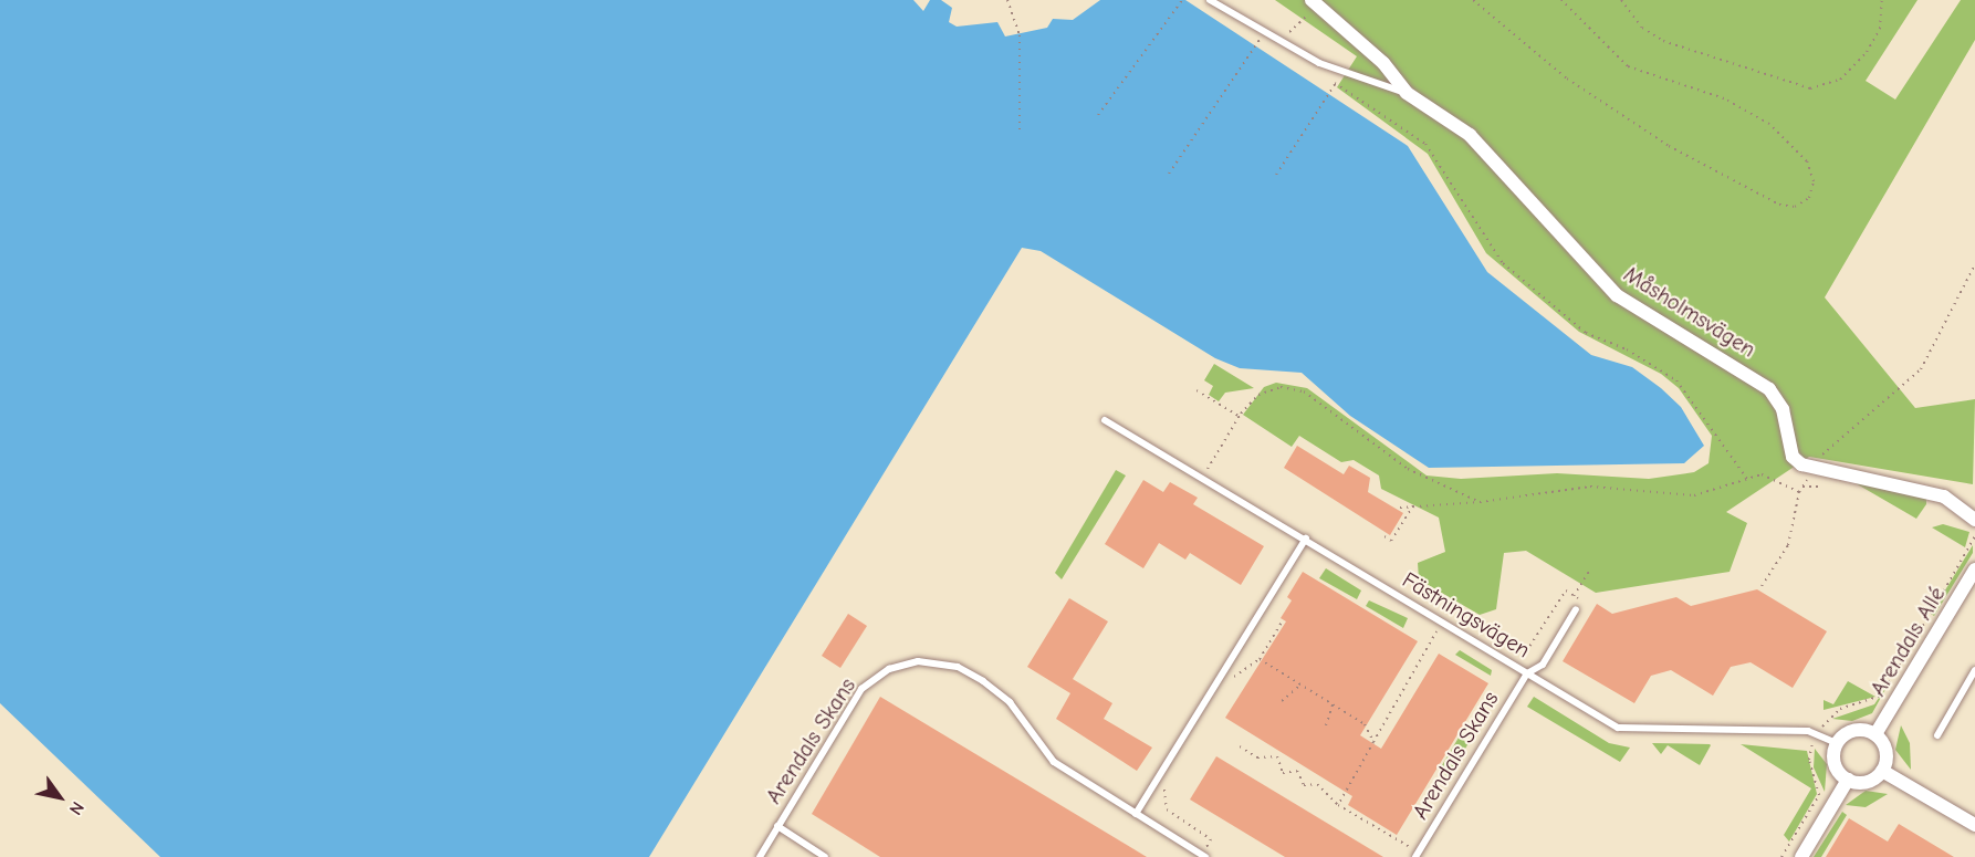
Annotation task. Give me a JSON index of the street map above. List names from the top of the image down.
{
  "streets": {
    "street": ["Måsholmsvägen", "Arendals Allé"],
    "lane": ["Fästningsvägen", "Arendals Skans"]
  },
  "crossings": [
    ["Fästningsvägen", "Arendals Allé"],
    ["Fästningsvägen", "Arendals Skans"]
  ],
  "north": "bottom right"
}
